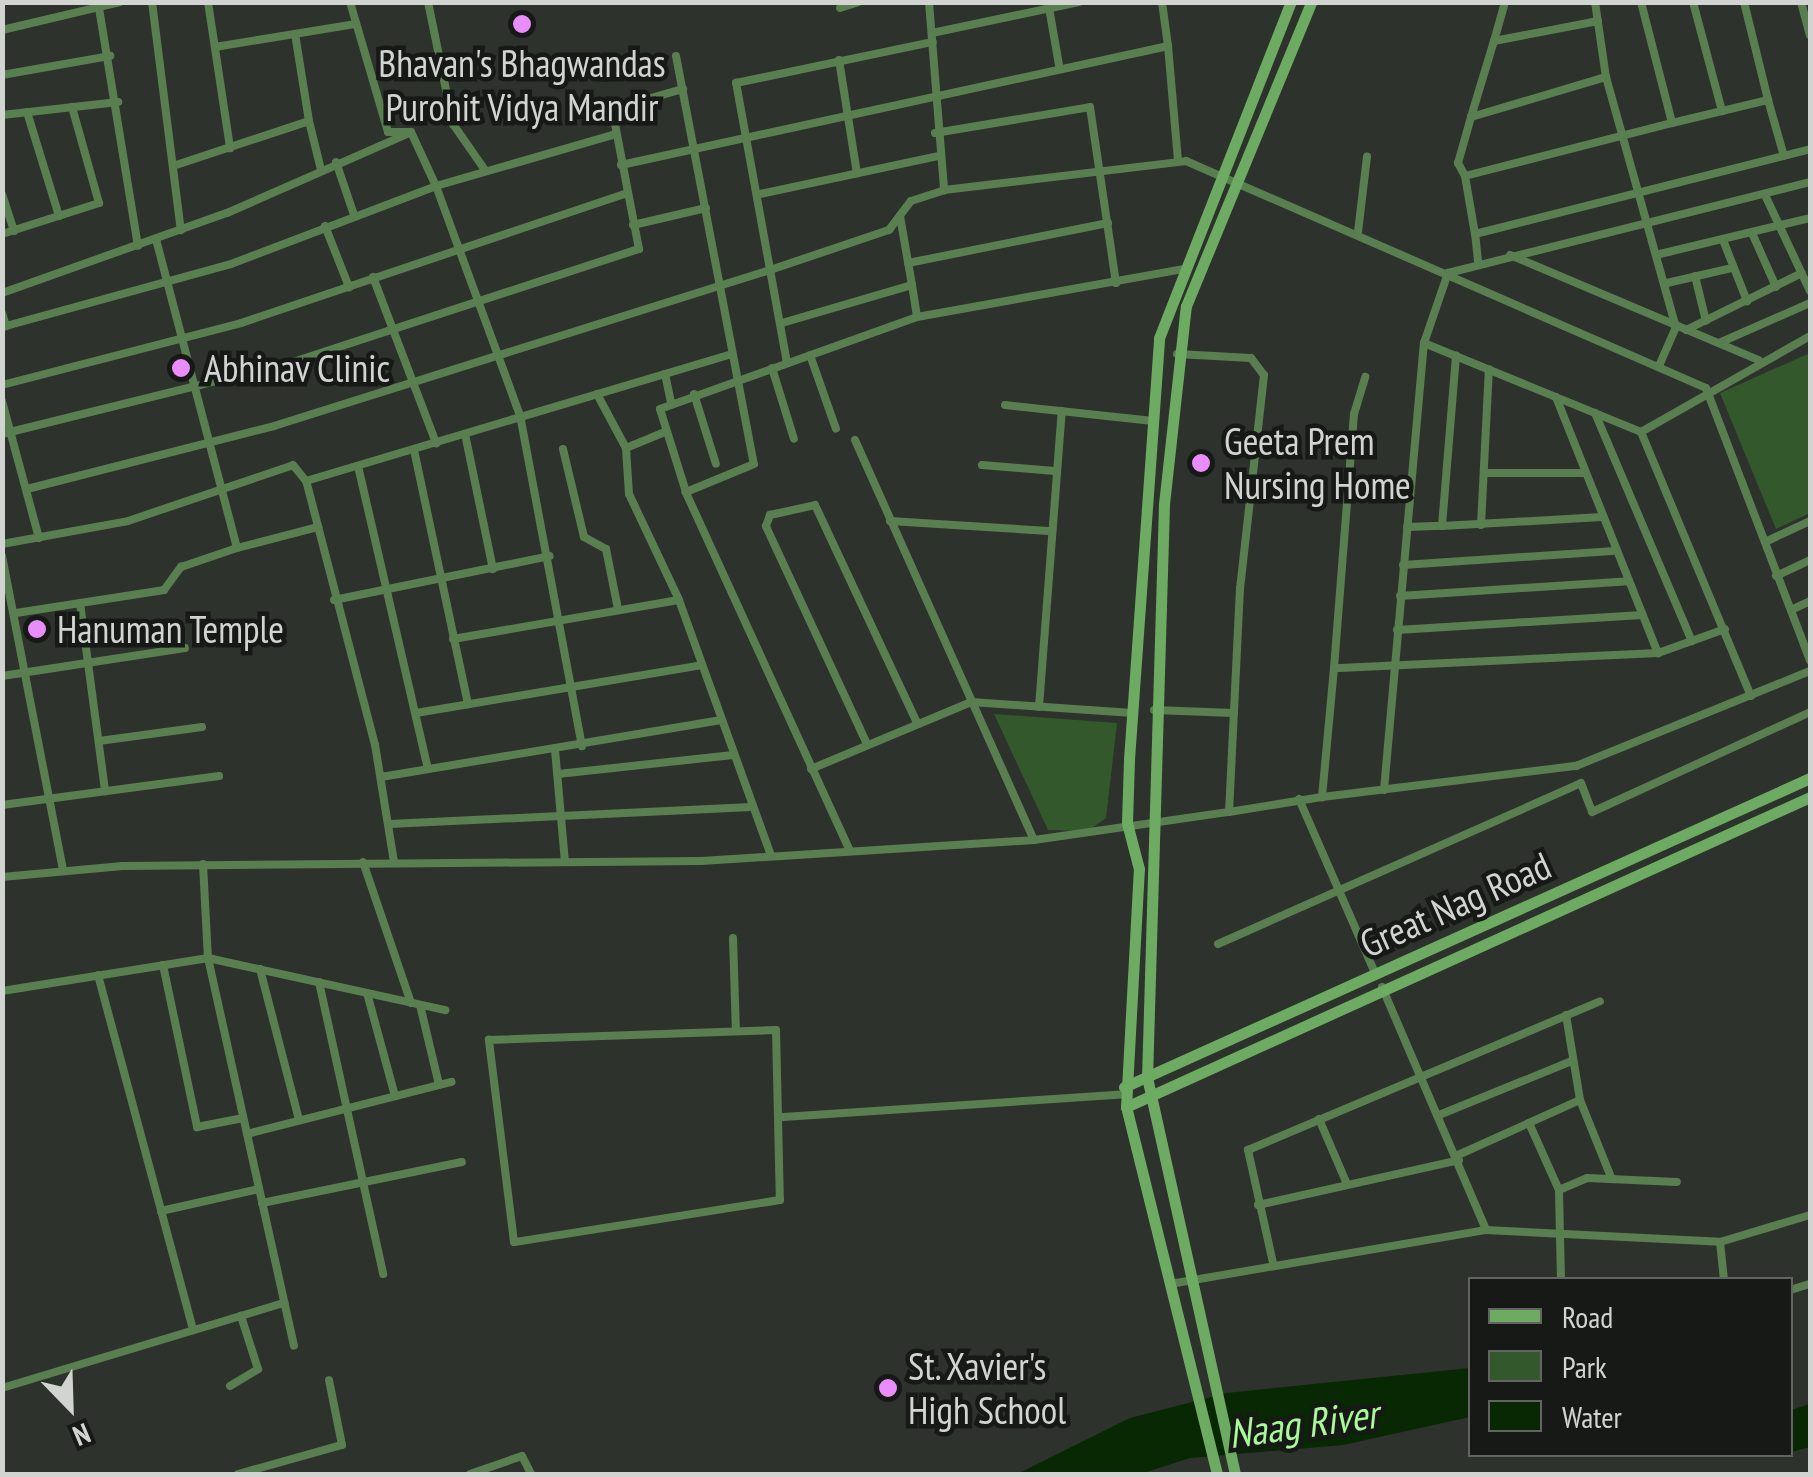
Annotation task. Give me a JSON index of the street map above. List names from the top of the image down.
{
  "streets": {
    "main road": ["Great Nag Road"]
  },
  "water": ["Naag River"],
  "places": [
    "Bhavan's Bhagwandas Purohit Vidya Mandir",
    "Abhinav Clinic",
    "Geeta Prem Nursing Home",
    "Hanuman Temple",
    "St. Xavier's High School"
  ],
  "legend": ["Road", "Park", "Water"],
  "north": "bottom right"
}
